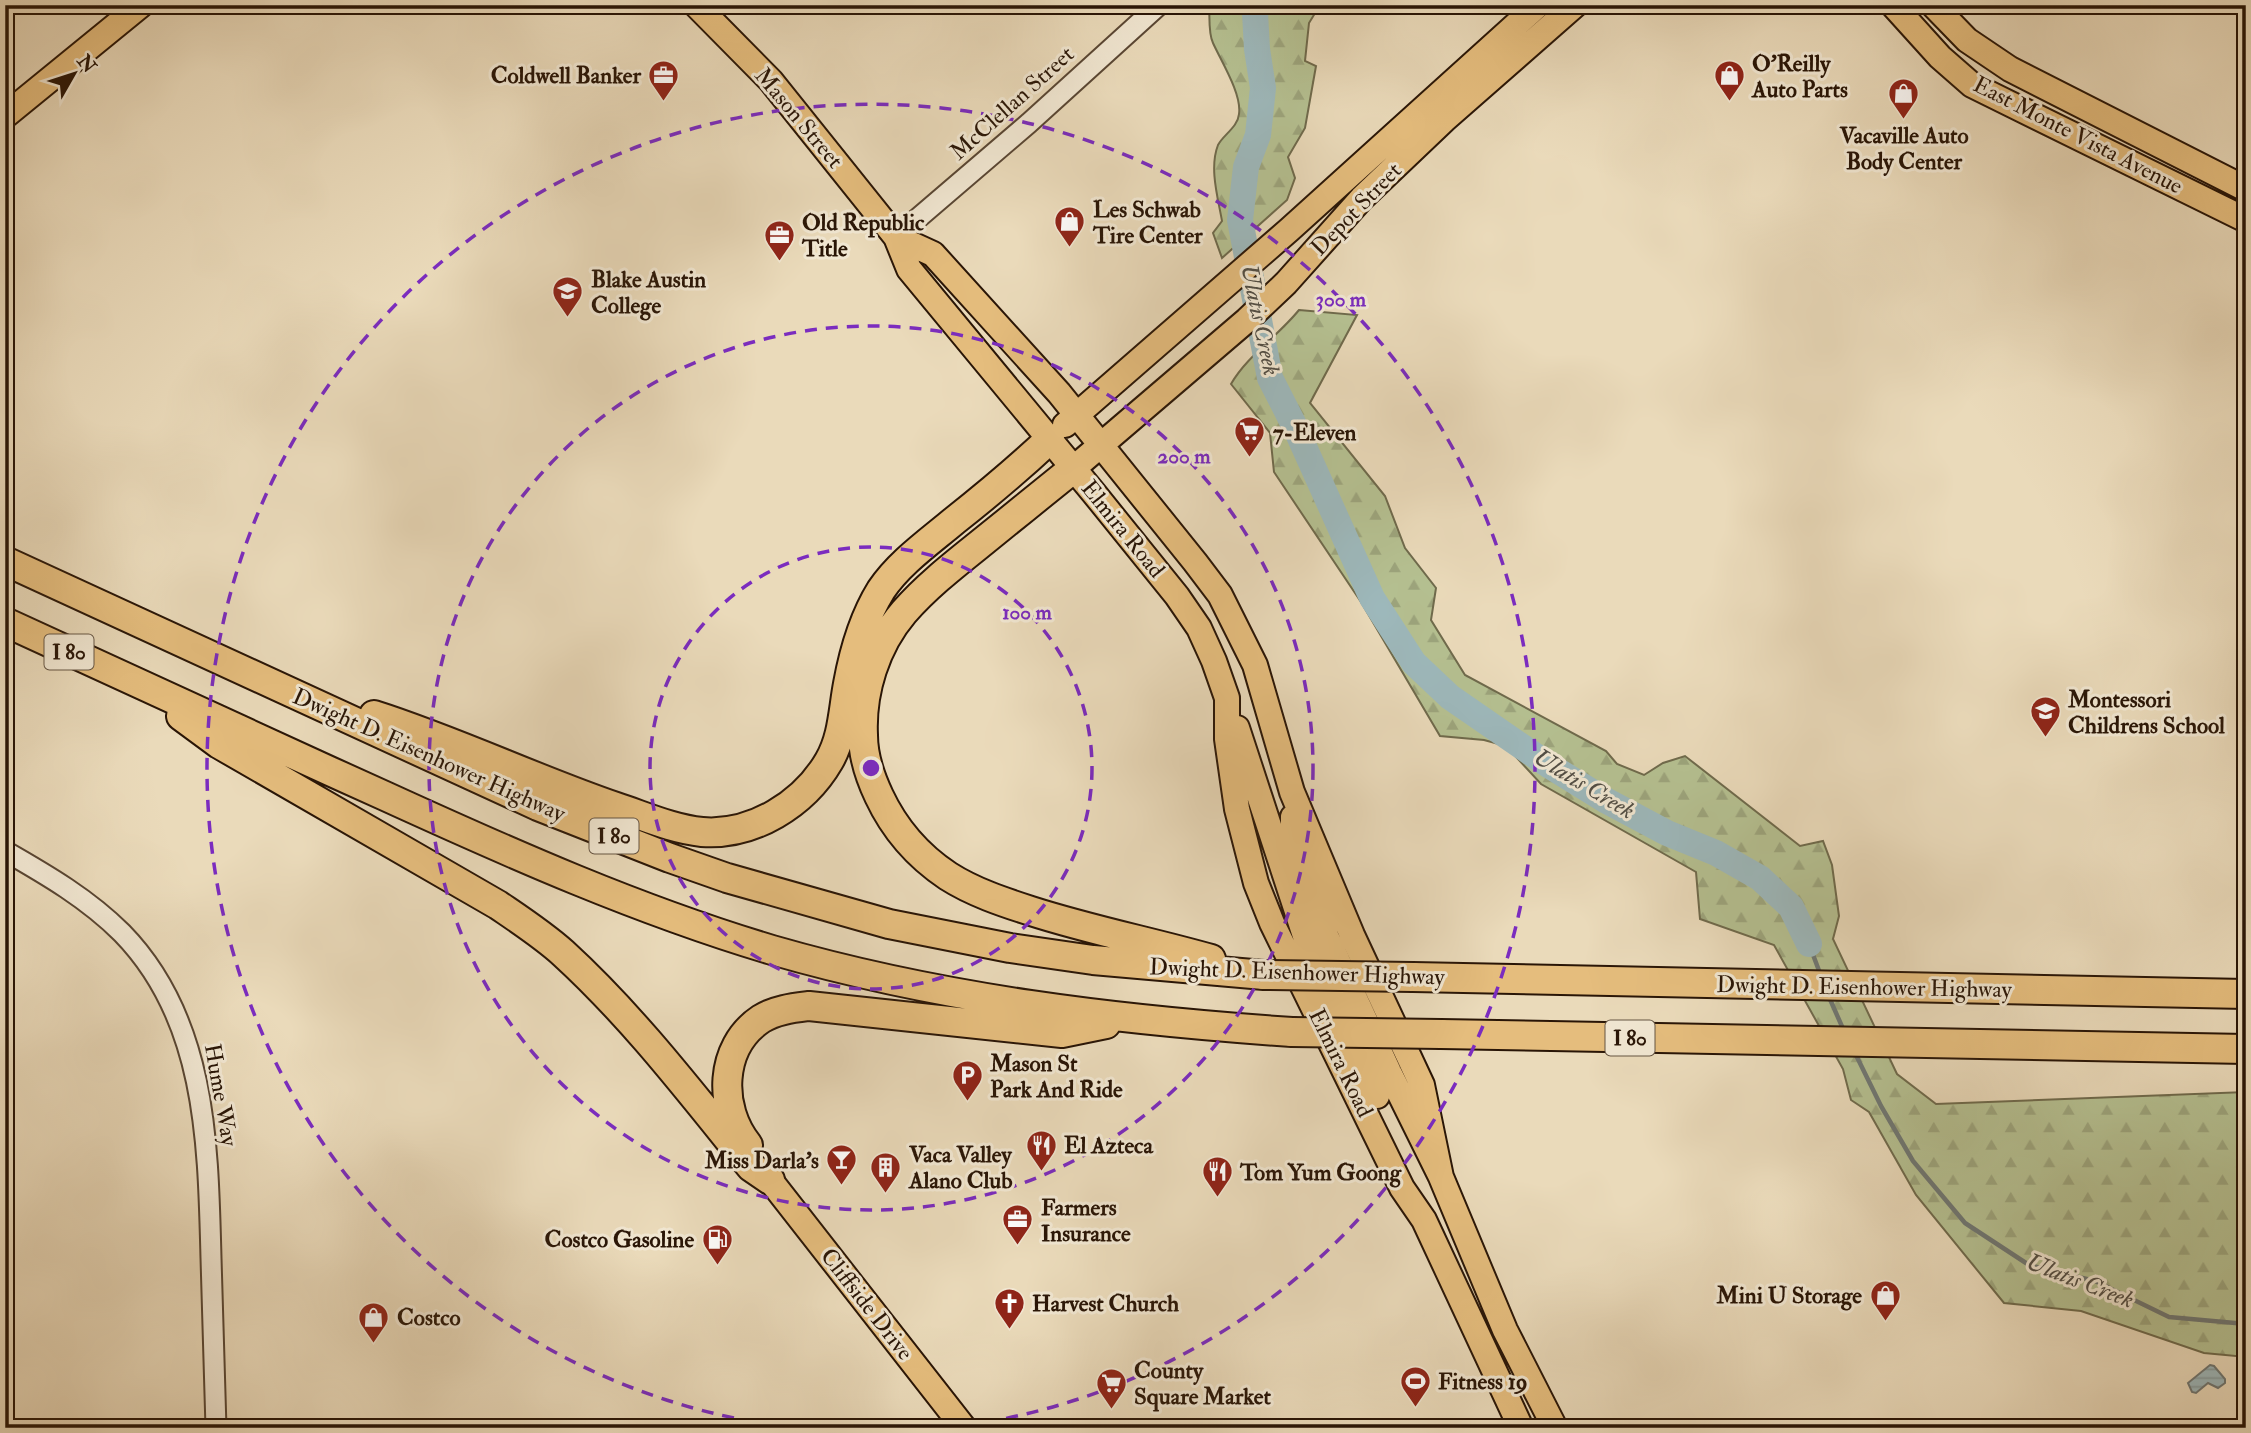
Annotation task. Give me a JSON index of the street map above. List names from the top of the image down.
{
  "streets": {
    "highway": ["I 80", "Dwight D. Eisenhower Highway"],
    "main road": [
      "Mason Street",
      "East Monte Vista Avenue",
      "Depot Street",
      "Elmira Road",
      "Cliffside Drive"
    ],
    "street": ["McClellan Street", "Hume Way"]
  },
  "crossings": [
    ["McClellan Street", "Mason Street"],
    ["Mason Street", "Depot Street"],
    ["Mason Street", "Elmira Road"],
    ["Depot Street", "Elmira Road"]
  ],
  "water": ["Ulatis Creek"],
  "places": {
    "office": ["Coldwell Banker", "Old Republic Title", "Farmers Insurance"],
    "shop": [
      "O'Reilly Auto Parts",
      "Vacaville Auto Body Center",
      "Les Schwab Tire Center",
      "Mini U Storage",
      "Costco"
    ],
    "school or university": ["Blake Austin College", "Montessori Childrens School"],
    "supermarket": ["7-Eleven", "County Square Market"],
    "parking": ["Mason St Park And Ride"],
    "restaurant": ["El Azteca", "Tom Yum Goong"],
    "bar": ["Miss Darla's"],
    "building": ["Vaca Valley Alano Club"],
    "fuel station": ["Costco Gasoline"],
    "church": ["Harvest Church"],
    "sports": ["Fitness 19"]
  },
  "north": "top right",
  "rings": ["300 m", "200 m", "100 m"]
}
